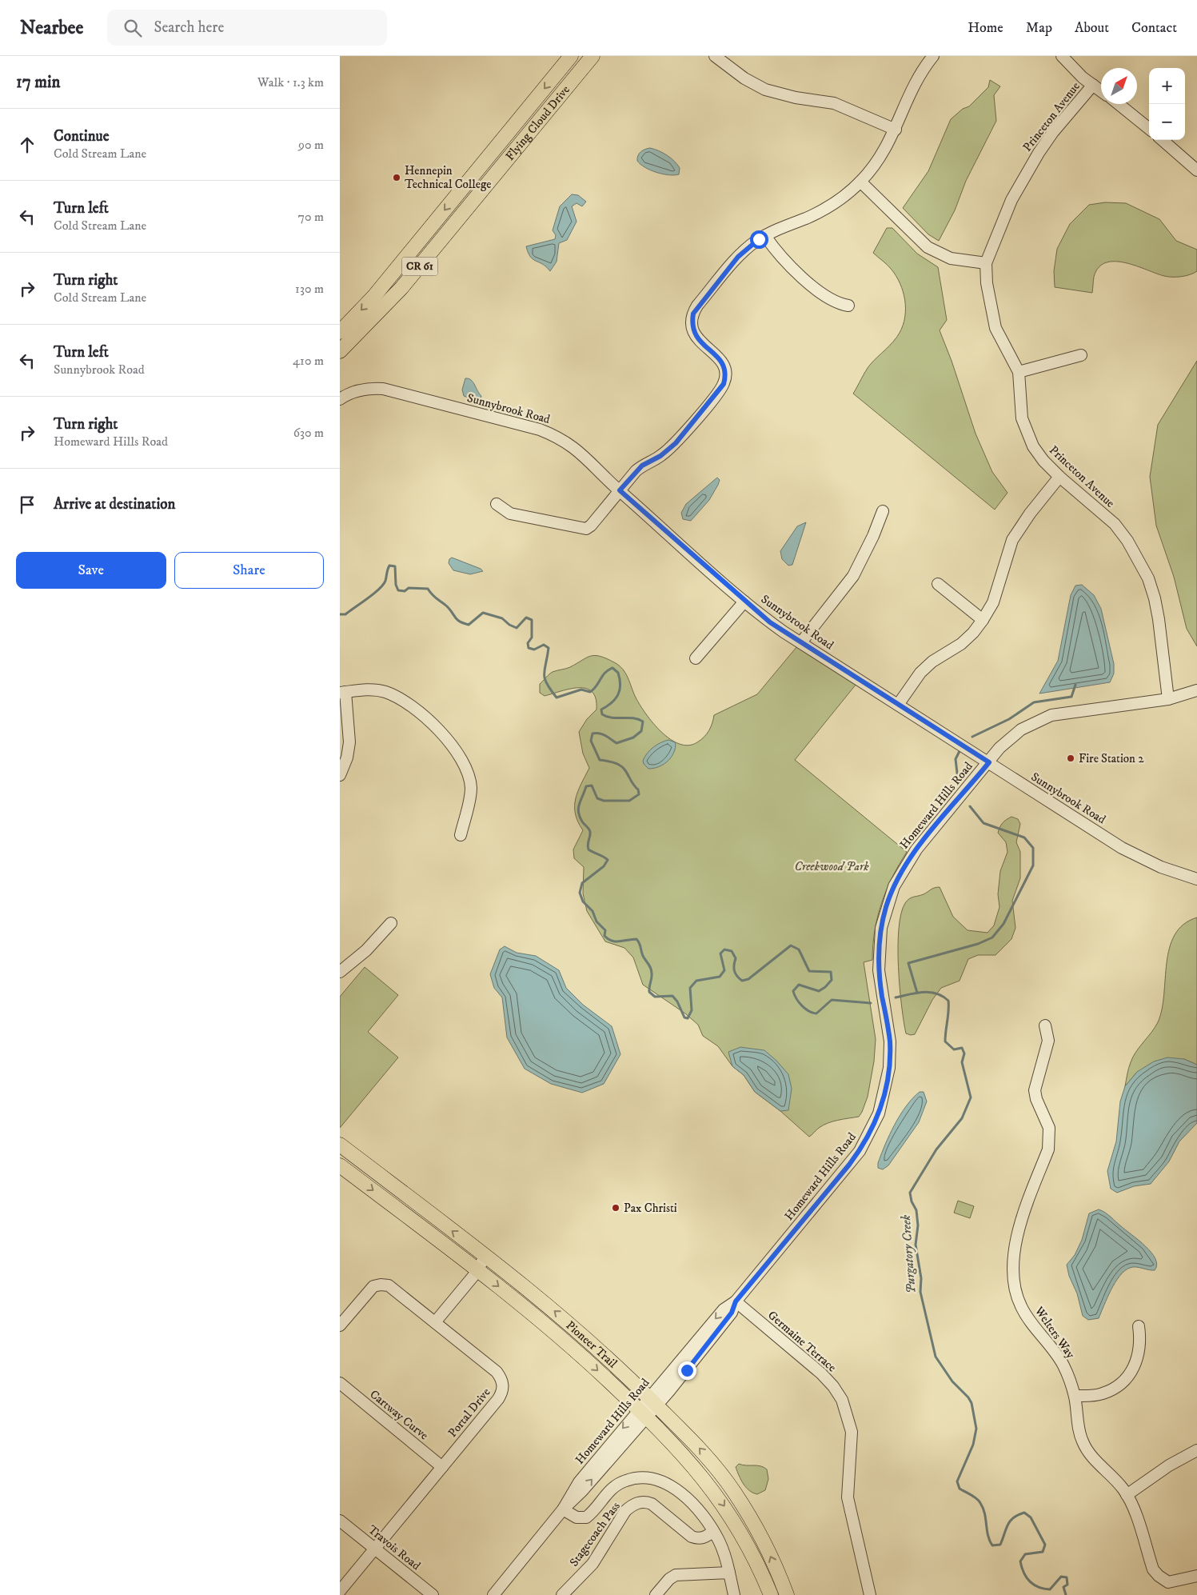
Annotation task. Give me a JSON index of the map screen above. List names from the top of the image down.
{
  "streets": {
    "main road": ["Flying Cloud Drive", "CR 61", "Pioneer Trail"],
    "street": [
      "Princeton Avenue",
      "Sunnybrook Road",
      "Homeward Hills Road",
      "Welters Way",
      "Germaine Terrace",
      "Portal Drive",
      "Cartway Curve",
      "Stagecoach Pass",
      "Travois Road"
    ]
  },
  "crossings": [
    ["Princeton Avenue", "Homeward Hills Road"],
    ["Sunnybrook Road", "Homeward Hills Road"],
    ["Homeward Hills Road", "Germaine Terrace"],
    ["Homeward Hills Road", "Pioneer Trail"],
    ["Portal Drive", "Cartway Curve"],
    ["Portal Drive", "Travois Road"]
  ],
  "water": ["Purgatory Creek"],
  "parks": ["Creekwood Park"],
  "places": ["Hennepin Technical College", "Fire Station 2", "Pax Christi"],
  "north": "top right",
  "page": {
    "header": "Nearbee",
    "search": "Search here",
    "nav": [
      "Home",
      "Map",
      "About",
      "Contact"
    ],
    "heading": ["17 min", "Walk · 1.3 km"],
    "map_buttons": ["+", "−"],
    "list": [
      ["Continue", "Cold Stream Lane", "90 m"],
      ["Turn left", "Cold Stream Lane", "70 m"],
      ["Turn right", "Cold Stream Lane", "130 m"],
      ["Turn left", "Sunnybrook Road", "410 m"],
      ["Turn right", "Homeward Hills Road", "630 m"],
      "Arrive at destination"
    ],
    "buttons": ["Save", "Share"]
  }
}
